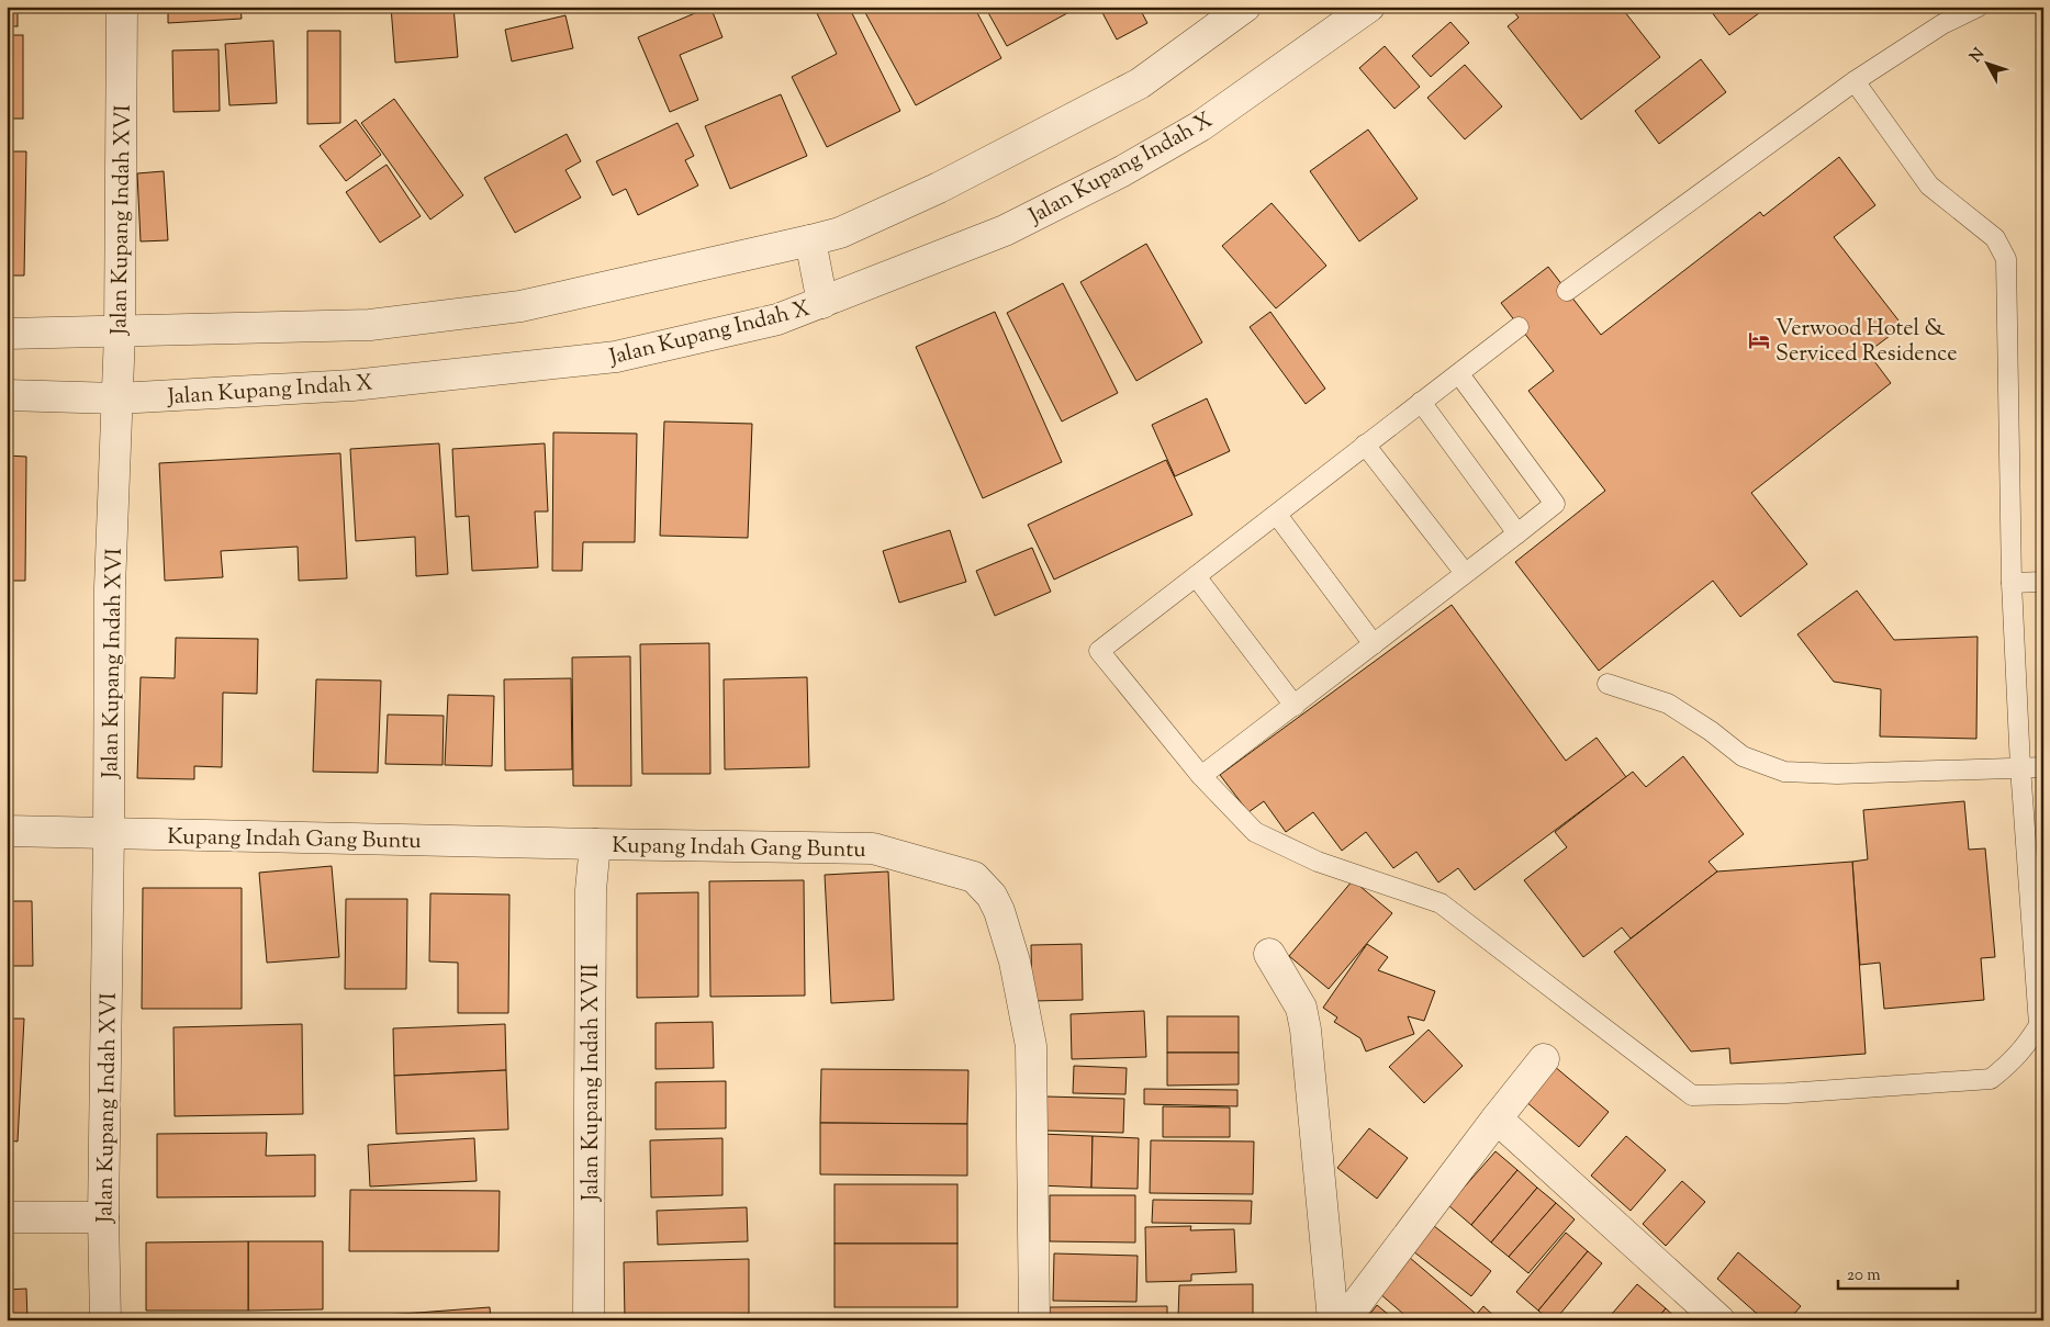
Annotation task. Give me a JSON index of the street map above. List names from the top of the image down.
{
  "streets": {
    "street": [
      "Jalan Kupang Indah X",
      "Jalan Kupang Indah XVI",
      "Kupang Indah Gang Buntu",
      "Jalan Kupang Indah XVII"
    ]
  },
  "crossings": [
    ["Jalan Kupang Indah X", "Jalan Kupang Indah XVI"],
    ["Jalan Kupang Indah XVI", "Kupang Indah Gang Buntu"],
    ["Kupang Indah Gang Buntu", "Jalan Kupang Indah XVII"]
  ],
  "places": {
    "hotel": ["Verwood Hotel & Serviced Residence"]
  },
  "scale_bar": "20 m",
  "north": "top left"
}
